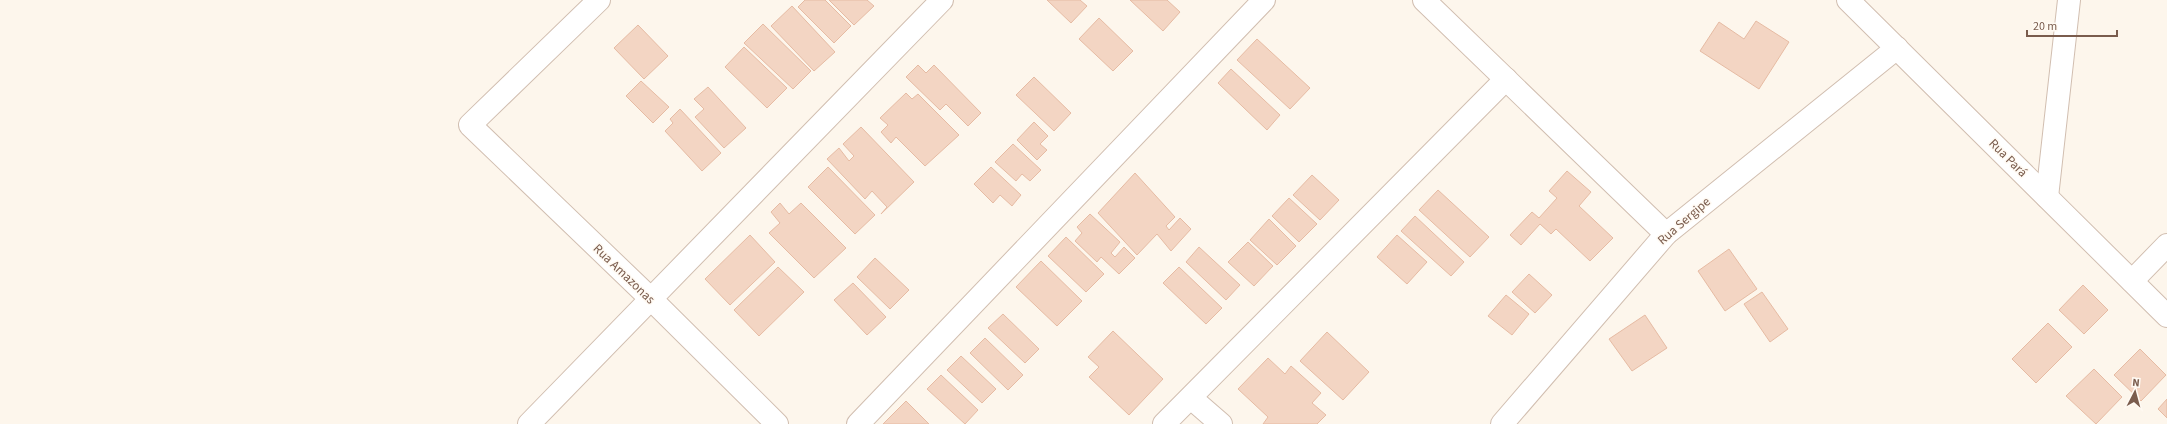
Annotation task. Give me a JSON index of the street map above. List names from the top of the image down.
{
  "streets": {
    "street": ["Rua Pará", "Rua Sergipe", "Rua Amazonas"]
  },
  "crossings": [
    ["Rua Pará", "Rua Sergipe"]
  ],
  "scale_bar": "20 m",
  "north": "top"
}
